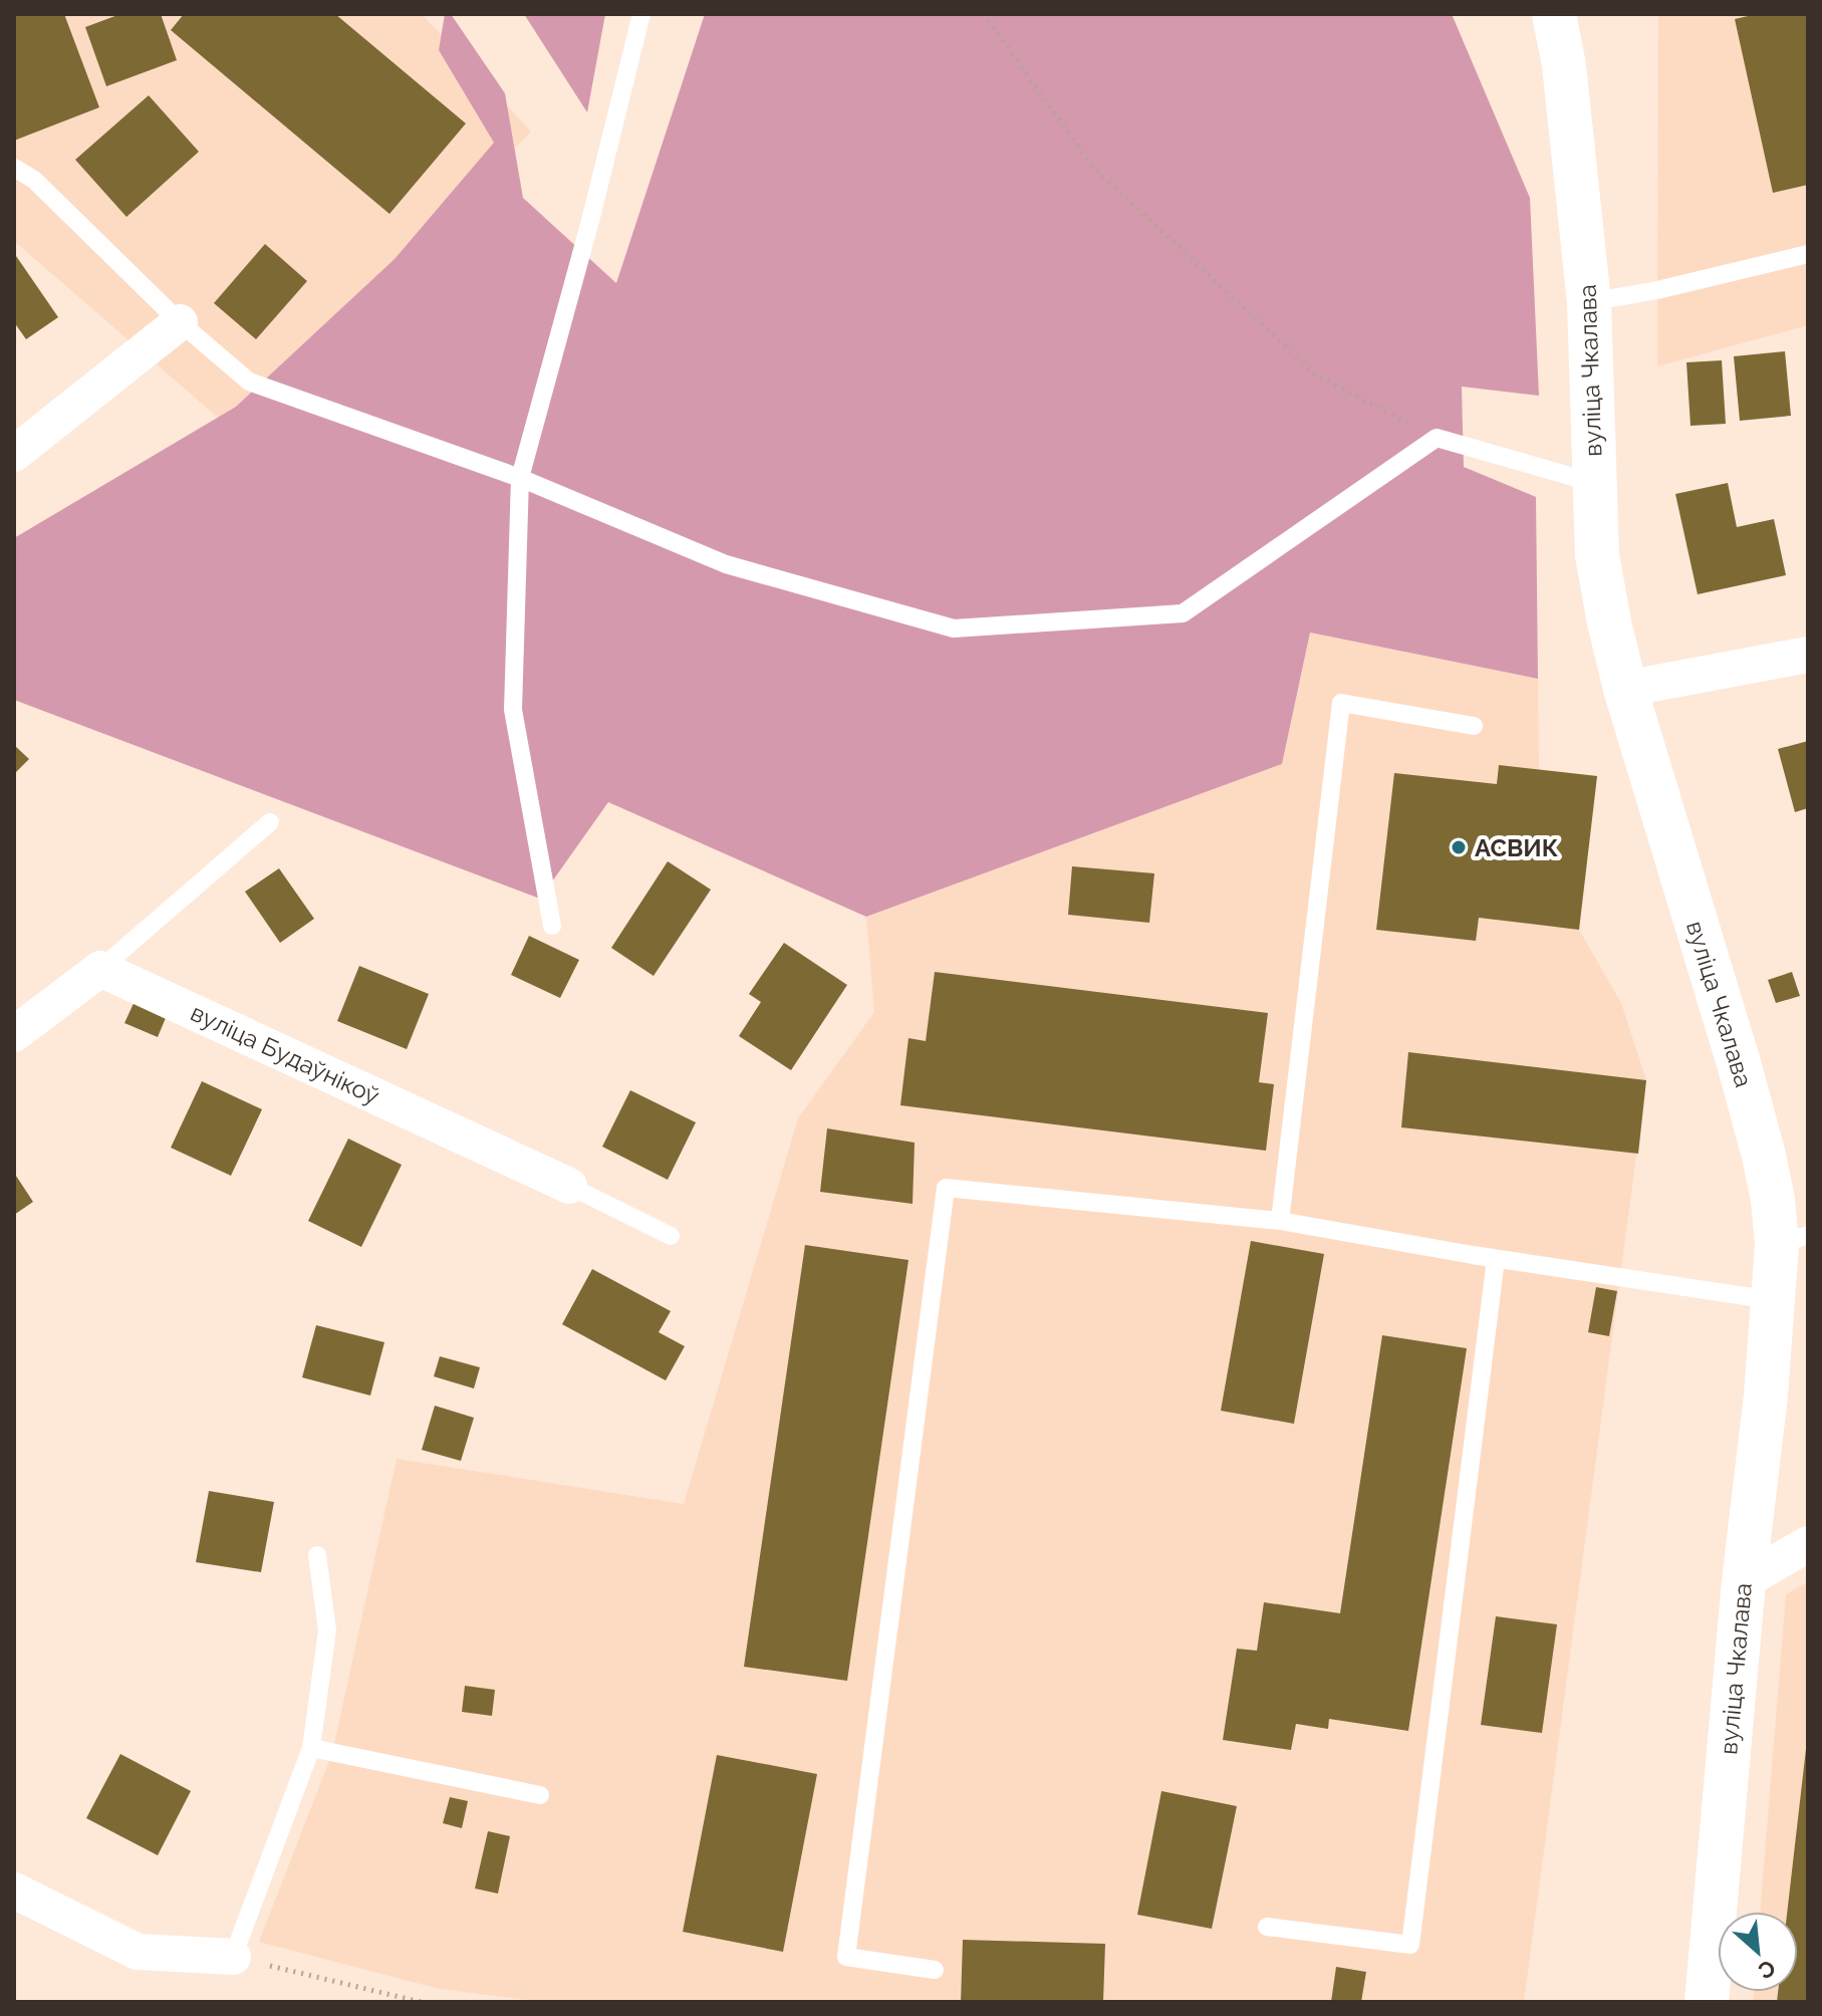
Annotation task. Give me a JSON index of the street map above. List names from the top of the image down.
{
  "streets": {
    "street": ["вуліца Чкалава", "вуліца Будаўнікоў"]
  },
  "places": ["АСВИК"],
  "north": "bottom right"
}
